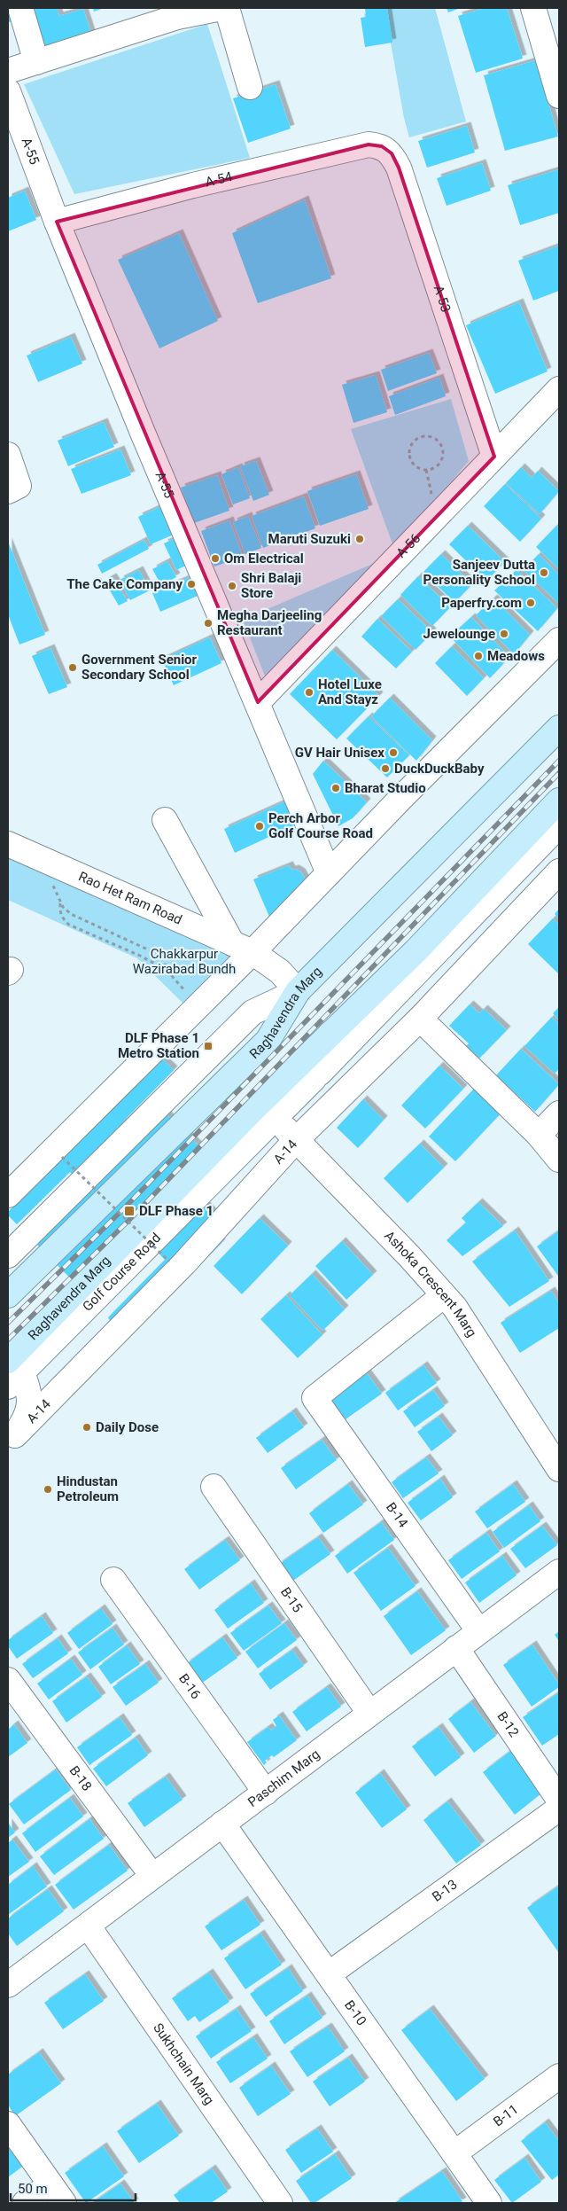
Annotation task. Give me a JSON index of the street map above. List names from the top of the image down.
{
  "streets": {
    "main road": ["Raghavendra Marg"],
    "street": [
      "A-55",
      "A-54",
      "A-53",
      "A-56",
      "Rao Het Ram Road",
      "A-14",
      "Golf Course Road",
      "Ashoka Crescent Marg",
      "B-14",
      "B-15",
      "B-16",
      "B-12",
      "B-18",
      "Paschim Marg",
      "B-13",
      "B-10",
      "Sukhchain Marg",
      "B-11"
    ]
  },
  "crossings": [
    ["A-55", "A-54"],
    ["A-55", "A-56"],
    ["A-54", "A-53"],
    ["A-53", "A-56"],
    ["Rao Het Ram Road", "Raghavendra Marg"],
    ["Raghavendra Marg", "Golf Course Road"],
    ["A-14", "Ashoka Crescent Marg"],
    ["Golf Course Road", "Ashoka Crescent Marg"],
    ["Ashoka Crescent Marg", "B-14"],
    ["B-14", "Paschim Marg"],
    ["B-15", "Paschim Marg"],
    ["B-16", "Paschim Marg"],
    ["B-12", "Paschim Marg"],
    ["B-18", "Paschim Marg"],
    ["Paschim Marg", "B-10"],
    ["Paschim Marg", "Sukhchain Marg"],
    ["B-13", "B-10"],
    ["B-10", "B-11"]
  ],
  "parks": ["Chakkarpur Wazirabad Bundh"],
  "places": {
    "other": [
      "Maruti Suzuki",
      "Om Electrical",
      "Sanjeev Dutta Personality School",
      "The Cake Company",
      "Shri Balaji Store",
      "Paperfry.com",
      "Megha Darjeeling Restaurant",
      "Jewelounge",
      "Meadows",
      "Government Senior Secondary School",
      "Hotel Luxe And Stayz",
      "GV Hair Unisex",
      "DuckDuckBaby",
      "Bharat Studio",
      "Perch Arbor Golf Course Road",
      "Daily Dose",
      "Hindustan Petroleum"
    ],
    "transit": ["DLF Phase 1 Metro Station", "DLF Phase 1"]
  },
  "scale_bar": "50 m"
}
